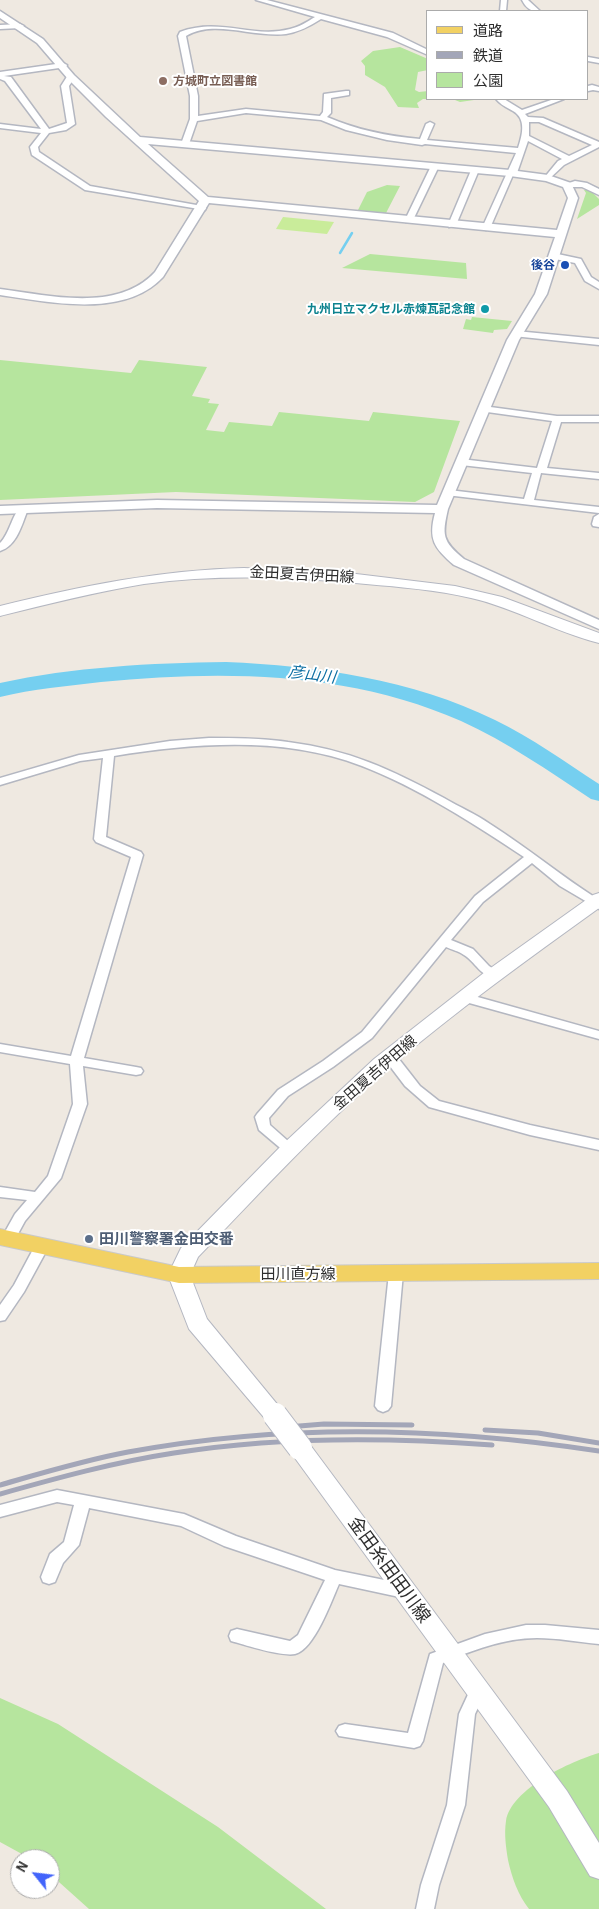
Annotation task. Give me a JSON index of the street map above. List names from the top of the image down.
{
  "streets": {
    "main road": ["金田夏吉伊田線", "田川直方線", "金田糸田田川線"]
  },
  "crossings": [
    ["金田夏吉伊田線", "田川直方線"],
    ["金田夏吉伊田線", "金田糸田田川線"],
    ["田川直方線", "金田糸田田川線"]
  ],
  "water": ["彦山川"],
  "places": [
    "方城町立図書館",
    "後谷",
    "九州日立マクセル赤煉瓦記念館",
    "田川警察署金田交番"
  ],
  "legend": ["道路", "鉄道", "公園"],
  "north": "top left"
}
